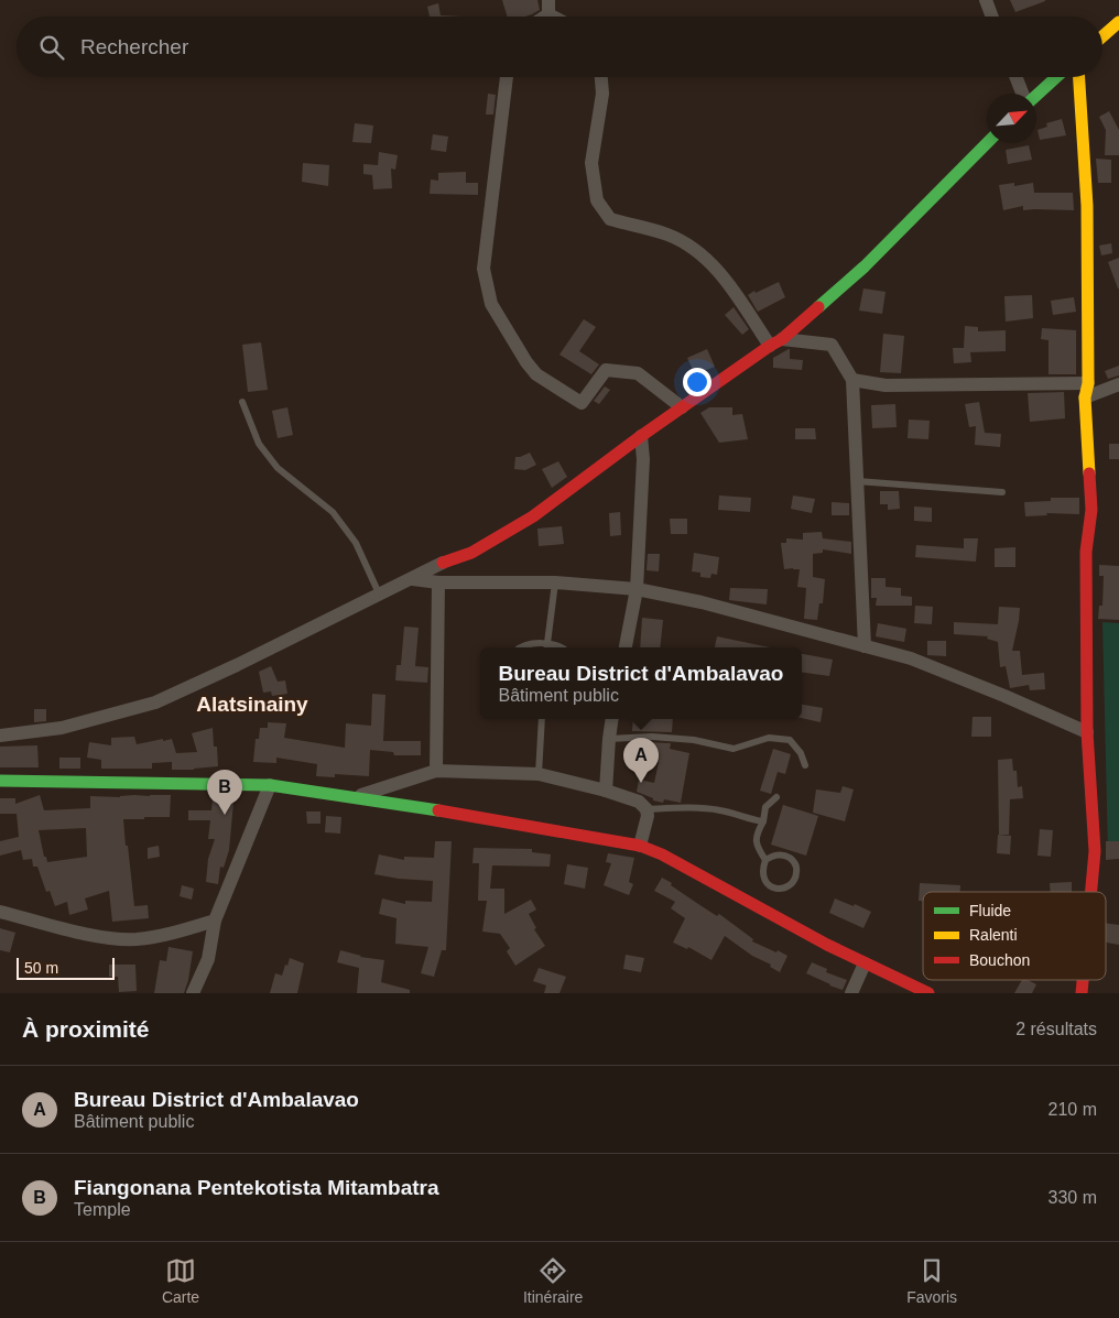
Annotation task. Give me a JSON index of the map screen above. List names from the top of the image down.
{
  "districts": ["Alatsinainy"],
  "legend": ["Fluide", "Ralenti", "Bouchon"],
  "scale_bar": "50 m",
  "north": "top right",
  "page": {
    "search": "Rechercher",
    "popup": ["Bureau District d'Ambalavao", "Bâtiment public"],
    "pins": ["A", "B"],
    "scale": "50 m",
    "heading": ["À proximité", "2 résultats"],
    "list": [
      {
        "mark": "A",
        "name": "Bureau District d'Ambalavao",
        "note": "Bâtiment public",
        "value": "210 m"
      },
      {
        "mark": "B",
        "name": "Fiangonana Pentekotista Mitambatra",
        "note": "Temple",
        "value": "330 m"
      }
    ],
    "nav": ["Carte", "Itinéraire", "Favoris"]
  }
}
